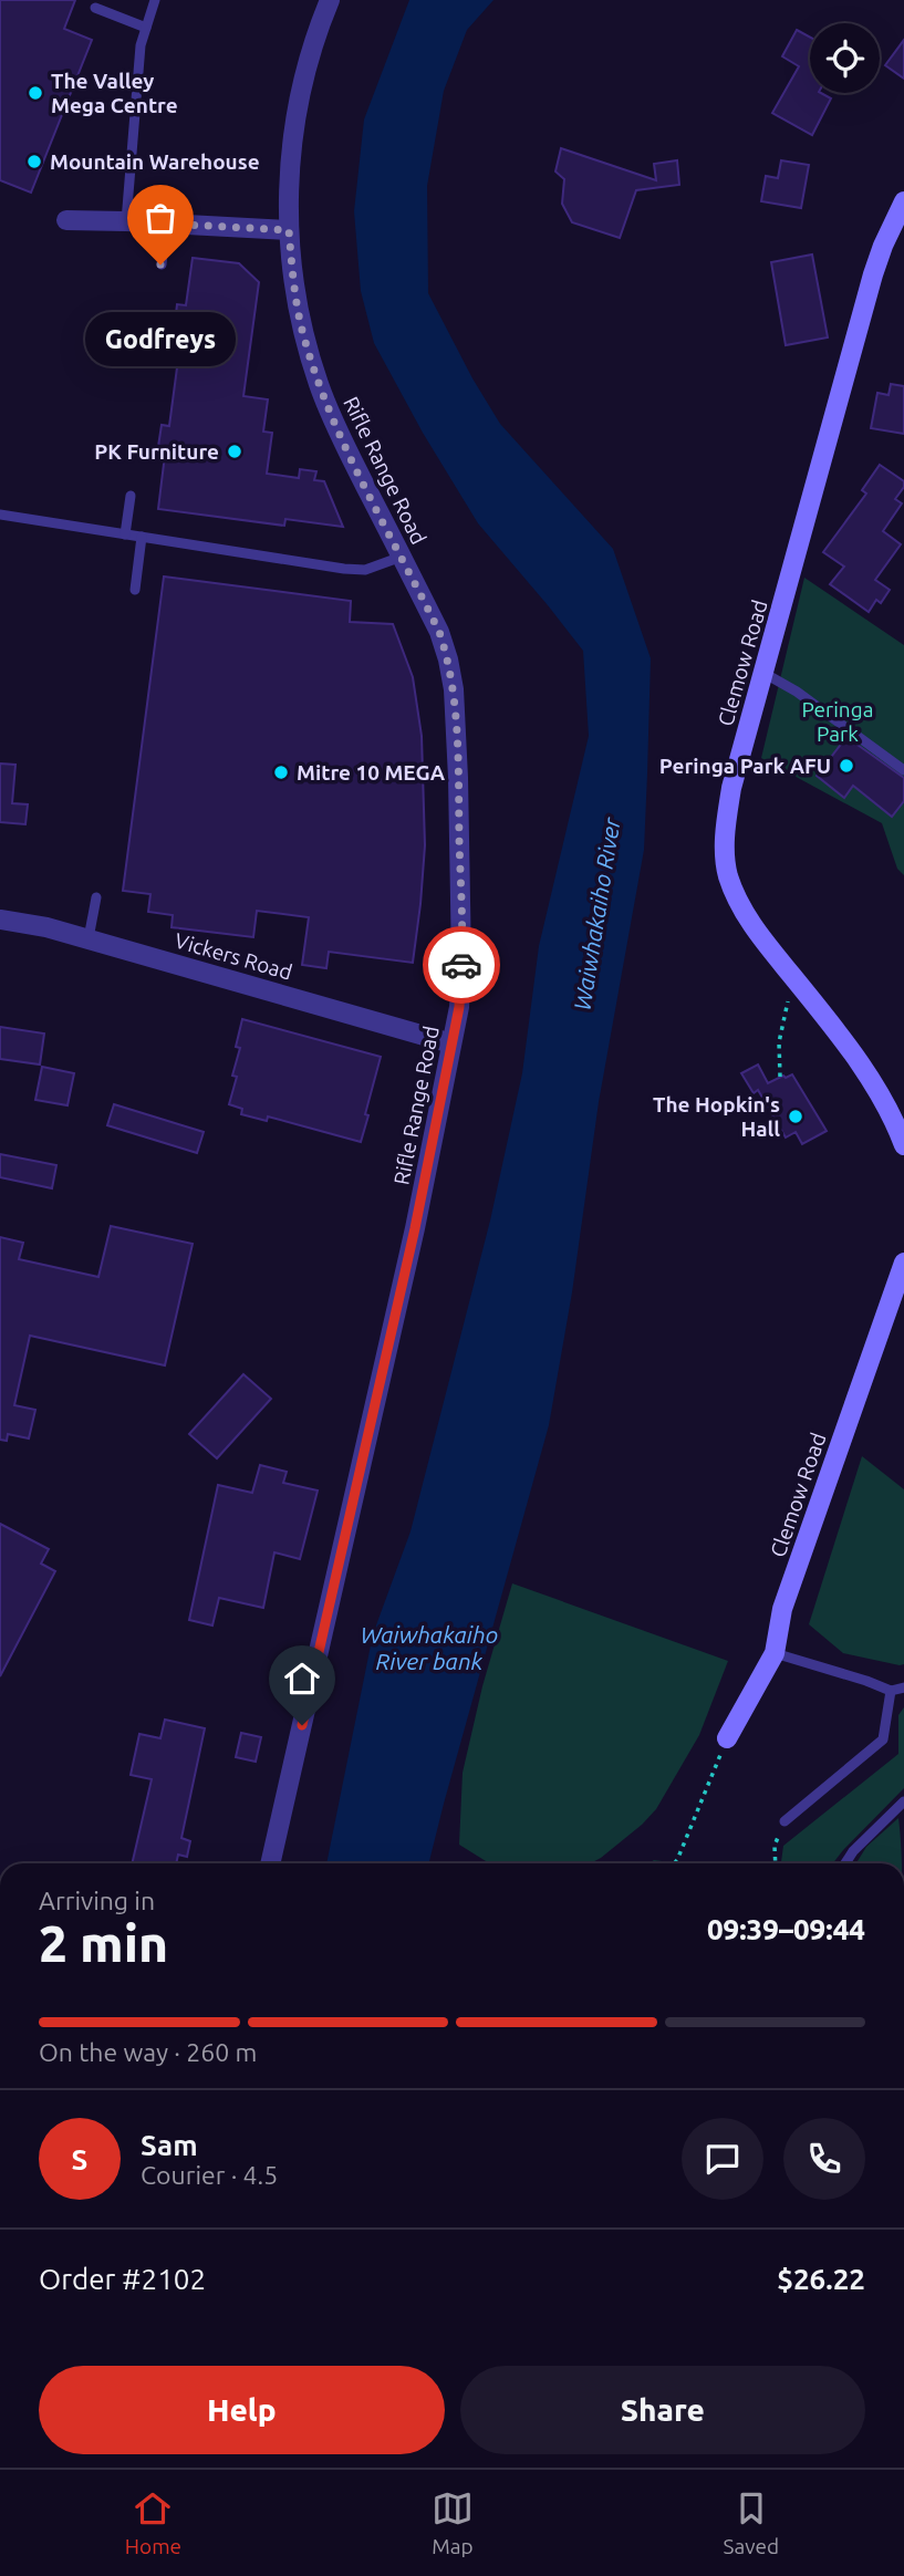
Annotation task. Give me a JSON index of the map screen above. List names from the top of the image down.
{
  "streets": {
    "street": ["Rifle Range Road", "Clemow Road", "Vickers Road"]
  },
  "crossings": [
    ["Rifle Range Road", "Vickers Road"]
  ],
  "water": ["Waiwhakaiho River", "Waiwhakaiho River bank"],
  "parks": ["Peringa Park"],
  "places": [
    "The Valley Mega Centre",
    "Mountain Warehouse",
    "Godfreys",
    "PK Furniture",
    "Peringa Park AFU",
    "Mitre 10 MEGA",
    "The Hopkin's Hall"
  ],
  "page": {
    "bubble": "Godfreys",
    "heading": ["2 min", "Arriving in", "09:39–09:44"],
    "panel": [
      "Sam",
      "Courier · 4.5",
      "Order #2102",
      "$26.22"
    ],
    "bar": "On the way · 260 m",
    "round": "S",
    "buttons": ["Help", "Share"],
    "tabs": ["Home", "Map", "Saved"]
  }
}
